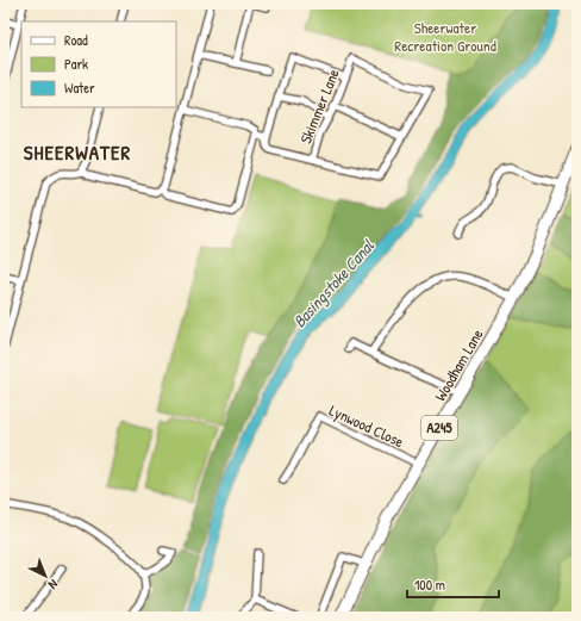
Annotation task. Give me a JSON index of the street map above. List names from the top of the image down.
{
  "streets": {
    "main road": ["Woodham Lane", "A245"],
    "street": ["Skimmer Lane", "Lynwood Close"]
  },
  "crossings": [
    ["Woodham Lane", "Lynwood Close"]
  ],
  "districts": ["SHEERWATER"],
  "water": ["Basingstoke Canal"],
  "parks": ["Sheerwater Recreation Ground"],
  "legend": ["Road", "Park", "Water"],
  "scale_bar": "100 m",
  "north": "bottom right"
}
